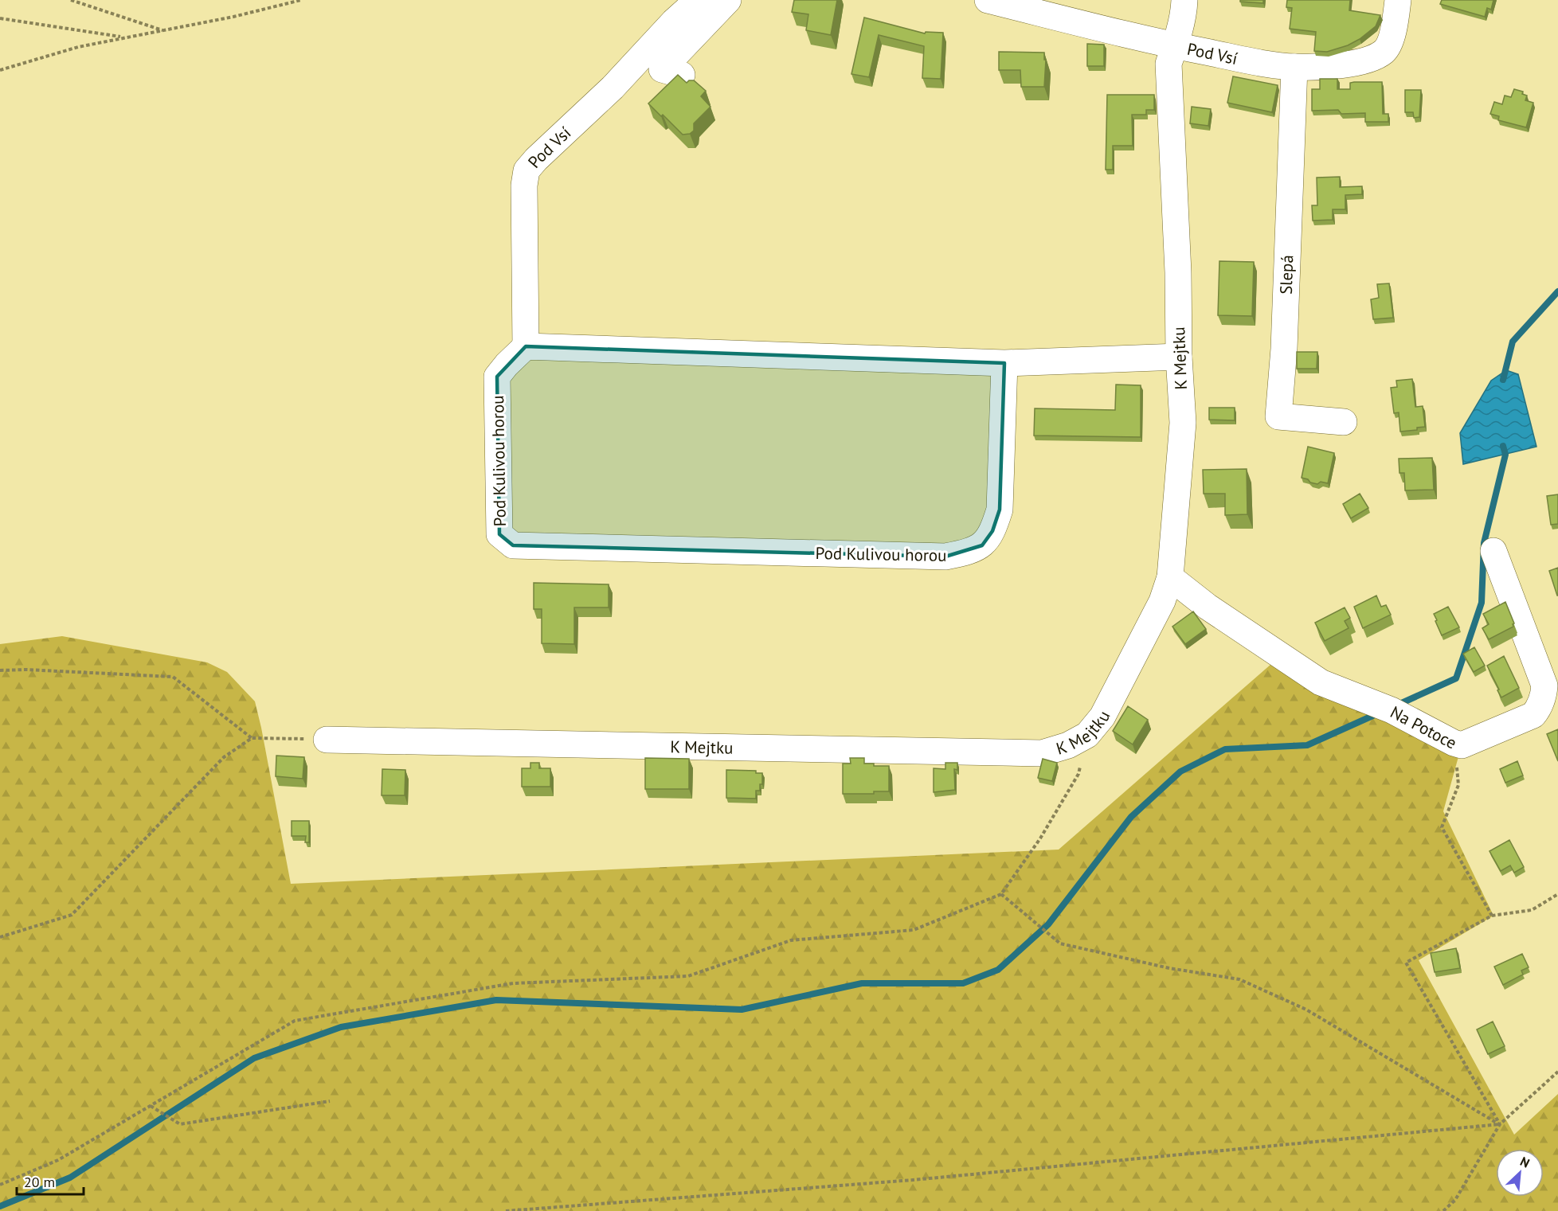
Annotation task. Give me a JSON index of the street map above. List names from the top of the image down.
{
  "streets": {
    "street": [
      "Pod Vsí",
      "Slepá",
      "K Mejtku",
      "Pod Kulivou horou",
      "Na Potoce"
    ]
  },
  "crossings": [
    ["Pod Vsí", "Slepá"],
    ["Pod Vsí", "K Mejtku"],
    ["Pod Vsí", "Pod Kulivou horou"],
    ["K Mejtku", "Na Potoce"]
  ],
  "scale_bar": "20 m",
  "north": "top right"
}
